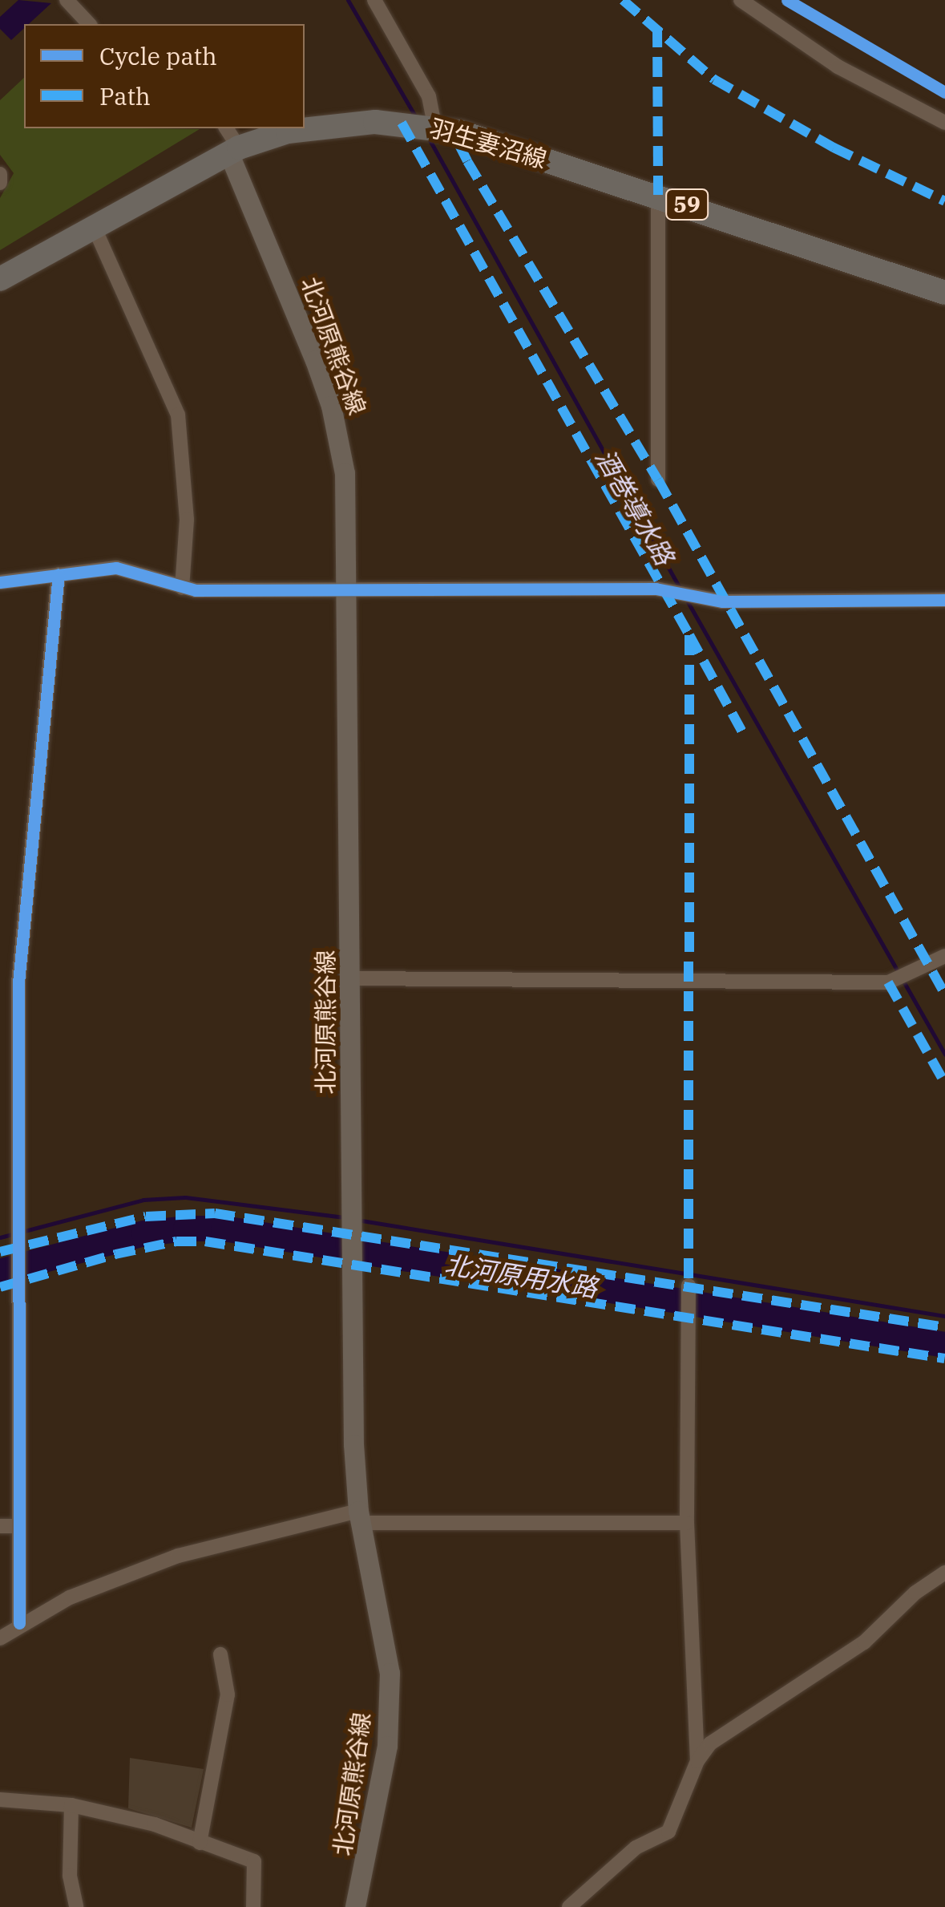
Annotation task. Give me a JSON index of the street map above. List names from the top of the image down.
{
  "streets": {
    "main road": ["羽生妻沼線", "59", "北河原熊谷線"]
  },
  "crossings": [
    ["羽生妻沼線", "北河原熊谷線"]
  ],
  "water": ["酒巻導水路", "北河原用水路"],
  "legend": ["Cycle path", "Path"]
}
